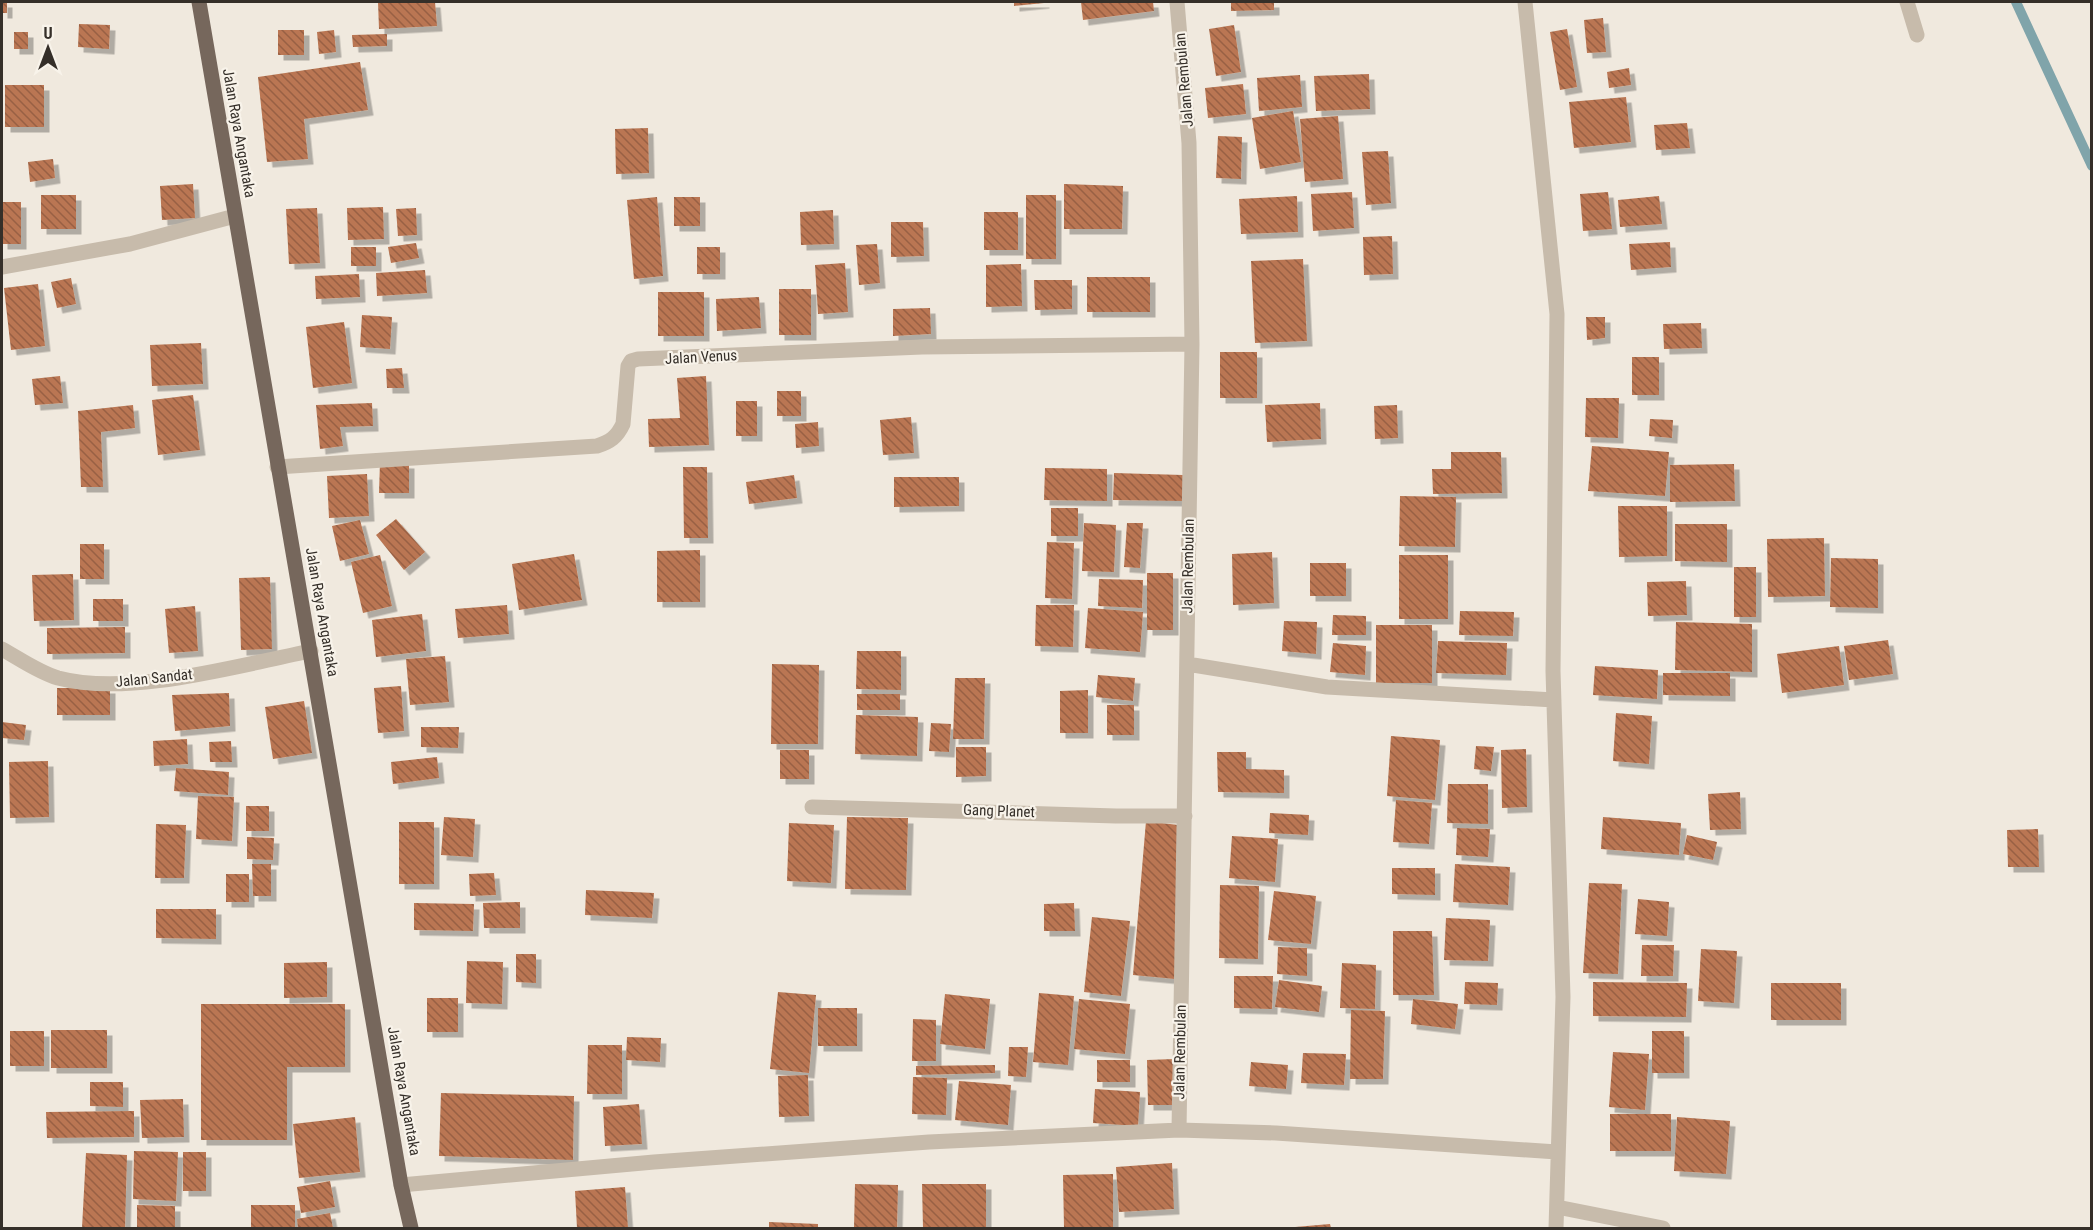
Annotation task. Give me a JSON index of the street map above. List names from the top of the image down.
{
  "streets": {
    "main road": ["Jalan Raya Angantaka"],
    "street": [
      "Jalan Rembulan",
      "Jalan Venus",
      "Jalan Sandat",
      "Gang Planet"
    ]
  },
  "crossings": [
    ["Jalan Rembulan", "Jalan Venus"],
    ["Jalan Rembulan", "Gang Planet"],
    ["Jalan Raya Angantaka", "Jalan Venus"],
    ["Jalan Raya Angantaka", "Jalan Sandat"]
  ],
  "north": "top"
}
